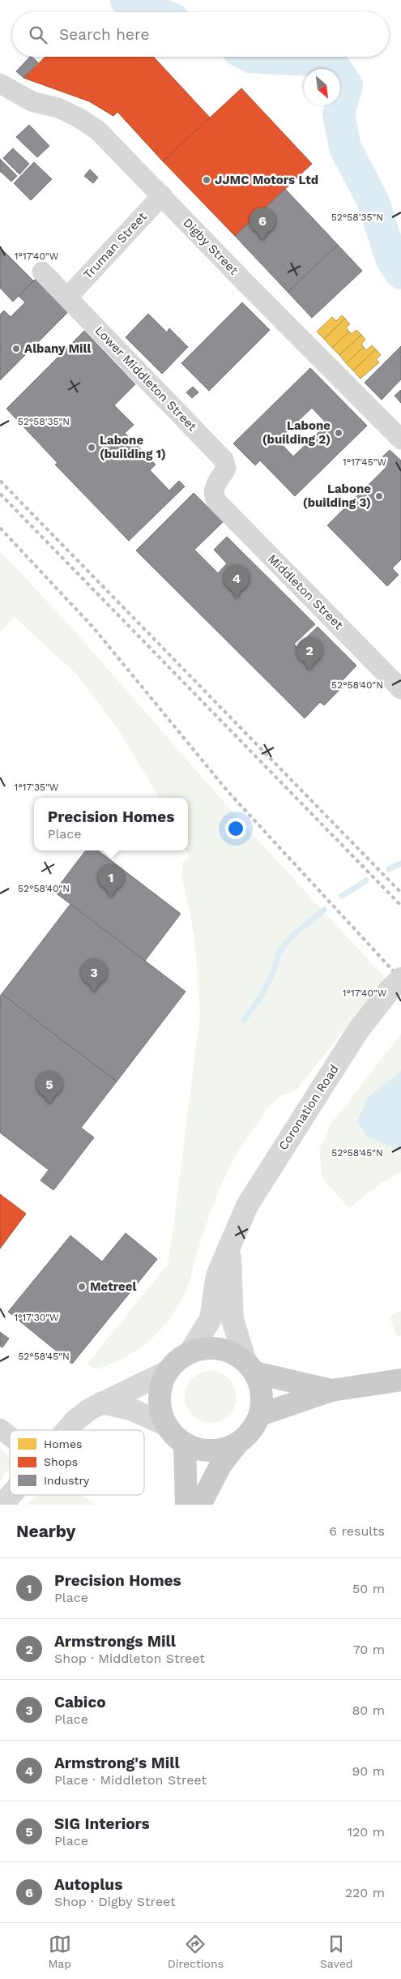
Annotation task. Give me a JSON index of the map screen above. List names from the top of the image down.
{
  "streets": {
    "street": [
      "Truman Street",
      "Digby Street",
      "Lower Middleton Street",
      "Middleton Street",
      "Coronation Road"
    ]
  },
  "crossings": [
    ["Truman Street", "Digby Street"],
    ["Truman Street", "Lower Middleton Street"],
    ["Lower Middleton Street", "Middleton Street"]
  ],
  "places": [
    "JJMC Motors Ltd",
    "Albany Mill",
    "Labone (building 2)",
    "Labone (building 1)",
    "Labone (building 3)",
    "Metreel"
  ],
  "legend": ["Homes", "Shops", "Industry"],
  "north": "bottom right",
  "page": {
    "search": "Search here",
    "pins": [
      "6",
      "4",
      "2",
      "1",
      "3",
      "5"
    ],
    "popup": ["Precision Homes", "Place"],
    "heading": ["Nearby", "6 results"],
    "list": [
      {
        "mark": "1",
        "name": "Precision Homes",
        "note": "Place",
        "value": "50 m"
      },
      {
        "mark": "2",
        "name": "Armstrongs Mill",
        "note": "Shop · Middleton Street",
        "value": "70 m"
      },
      {
        "mark": "3",
        "name": "Cabico",
        "note": "Place",
        "value": "80 m"
      },
      {
        "mark": "4",
        "name": "Armstrong's Mill",
        "note": "Place · Middleton Street",
        "value": "90 m"
      },
      {
        "mark": "5",
        "name": "SIG Interiors",
        "note": "Place",
        "value": "120 m"
      },
      {
        "mark": "6",
        "name": "Autoplus",
        "note": "Shop · Digby Street",
        "value": "220 m"
      }
    ],
    "nav": ["Map", "Directions", "Saved"]
  },
  "coordinates": [
    "52°58'35\"N",
    "1°17'40\"W",
    "1°17'45\"W",
    "52°58'40\"N",
    "1°17'35\"W",
    "52°58'45\"N",
    "1°17'30\"W"
  ]
}
